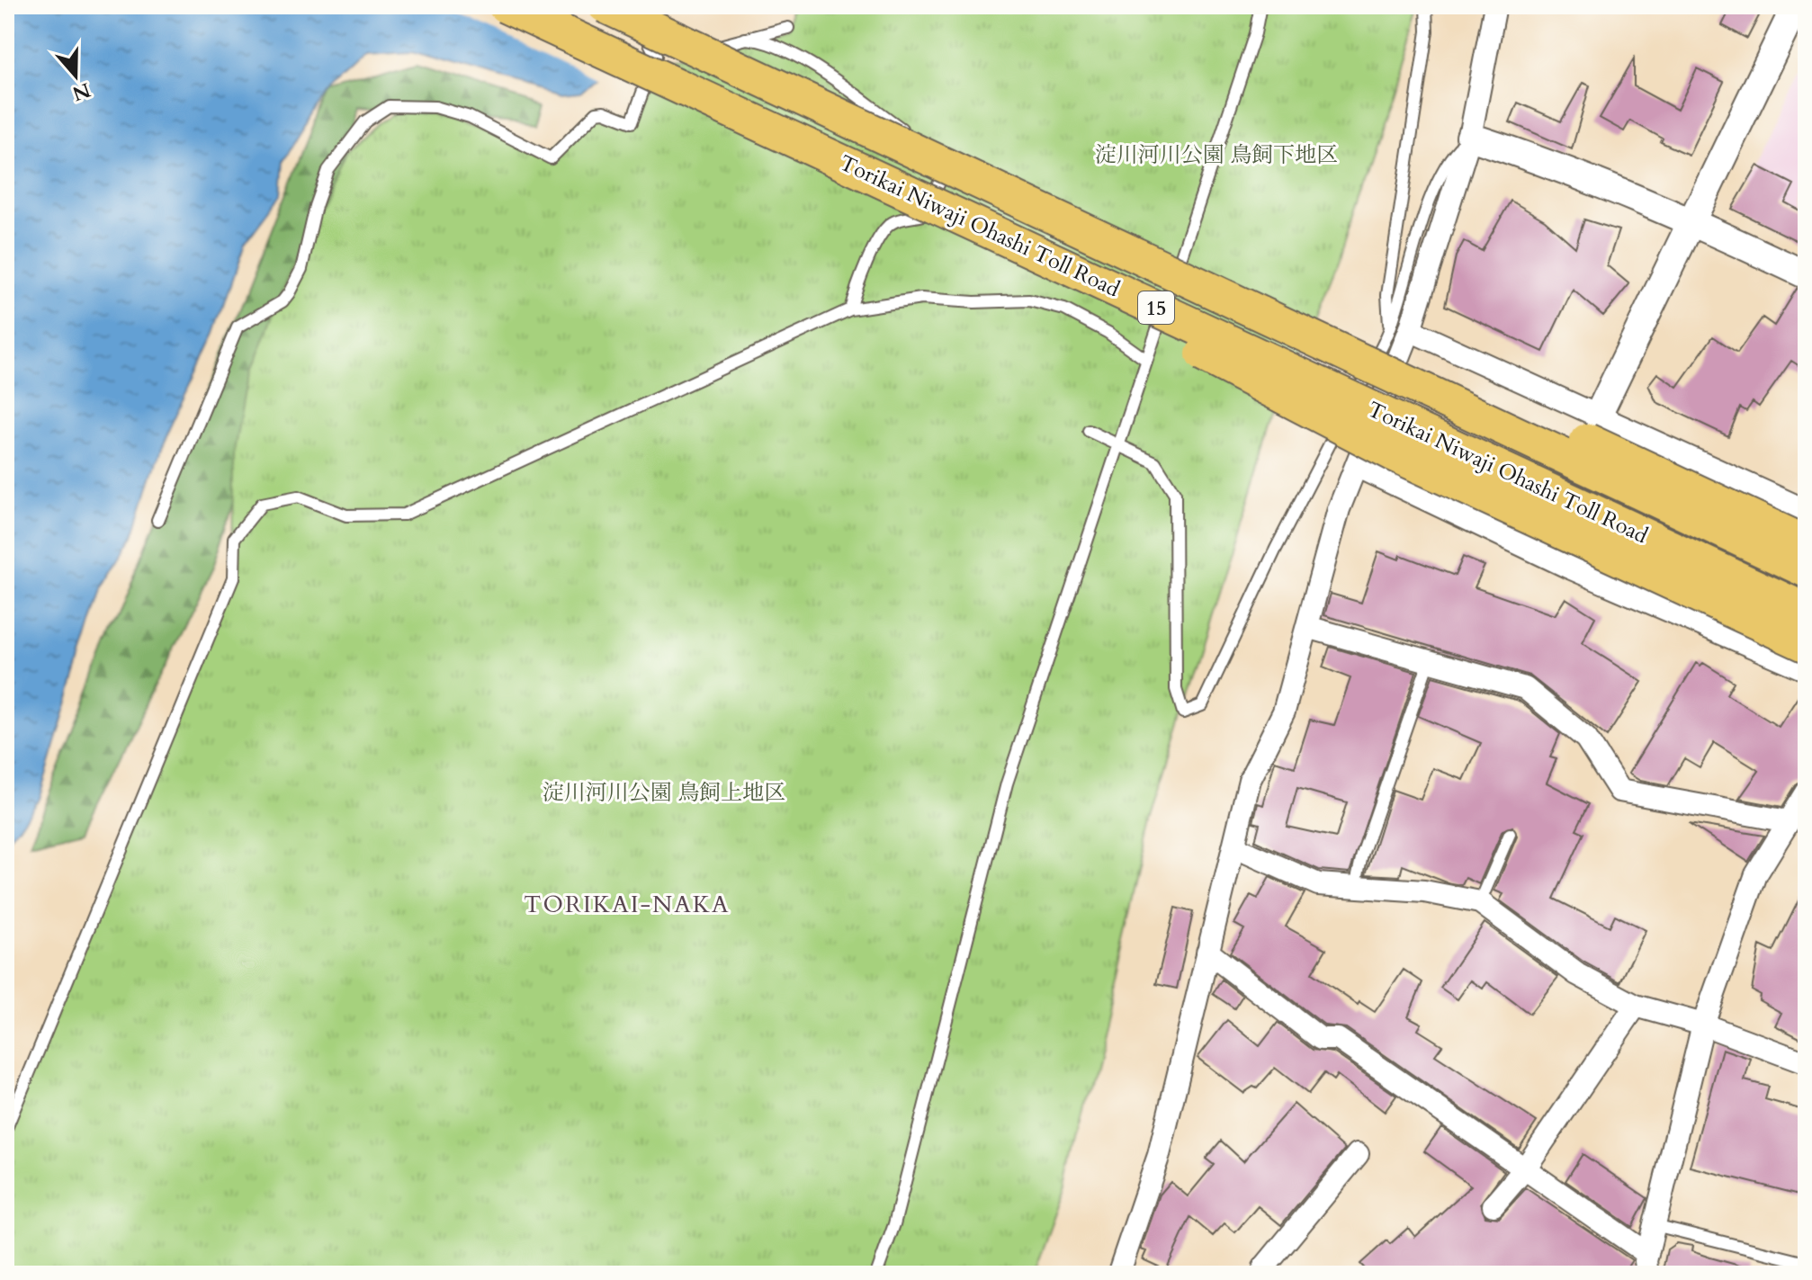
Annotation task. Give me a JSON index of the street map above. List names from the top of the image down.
{
  "streets": {
    "main road": ["Torikai Niwaji Ohashi Toll Road", "15"]
  },
  "districts": ["TORIKAI-NAKA"],
  "parks": ["淀川河川公園 鳥飼下地区", "淀川河川公園 鳥飼上地区"],
  "north": "bottom"
}
